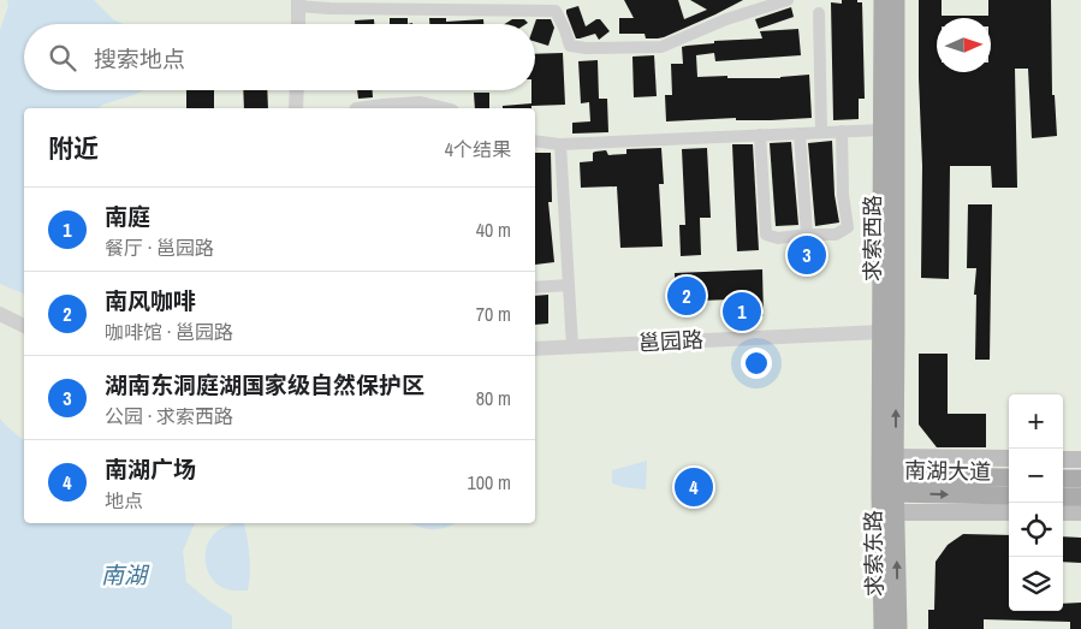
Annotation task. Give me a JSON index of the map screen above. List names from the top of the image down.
{
  "streets": {
    "main road": ["求索西路", "南湖大道", "求索东路"],
    "street": ["邕园路"]
  },
  "crossings": [
    ["求索西路", "邕园路"],
    ["求索西路", "南湖大道"],
    ["求索西路", "求索东路"],
    ["南湖大道", "求索东路"]
  ],
  "water": ["南湖"],
  "north": "right",
  "page": {
    "search": "搜索地点",
    "heading": ["附近", "4个结果"],
    "list": [
      {
        "mark": "1",
        "name": "南庭",
        "note": "餐厅 · 邕园路",
        "value": "40 m"
      },
      {
        "mark": "2",
        "name": "南风咖啡",
        "note": "咖啡馆 · 邕园路",
        "value": "70 m"
      },
      {
        "mark": "3",
        "name": "湖南东洞庭湖国家级自然保护区",
        "note": "公园 · 求索西路",
        "value": "80 m"
      },
      {
        "mark": "4",
        "name": "南湖广场",
        "note": "地点",
        "value": "100 m"
      }
    ],
    "pins": [
      "3",
      "2",
      "1",
      "4"
    ],
    "map_buttons": ["+", "−"]
  }
}
